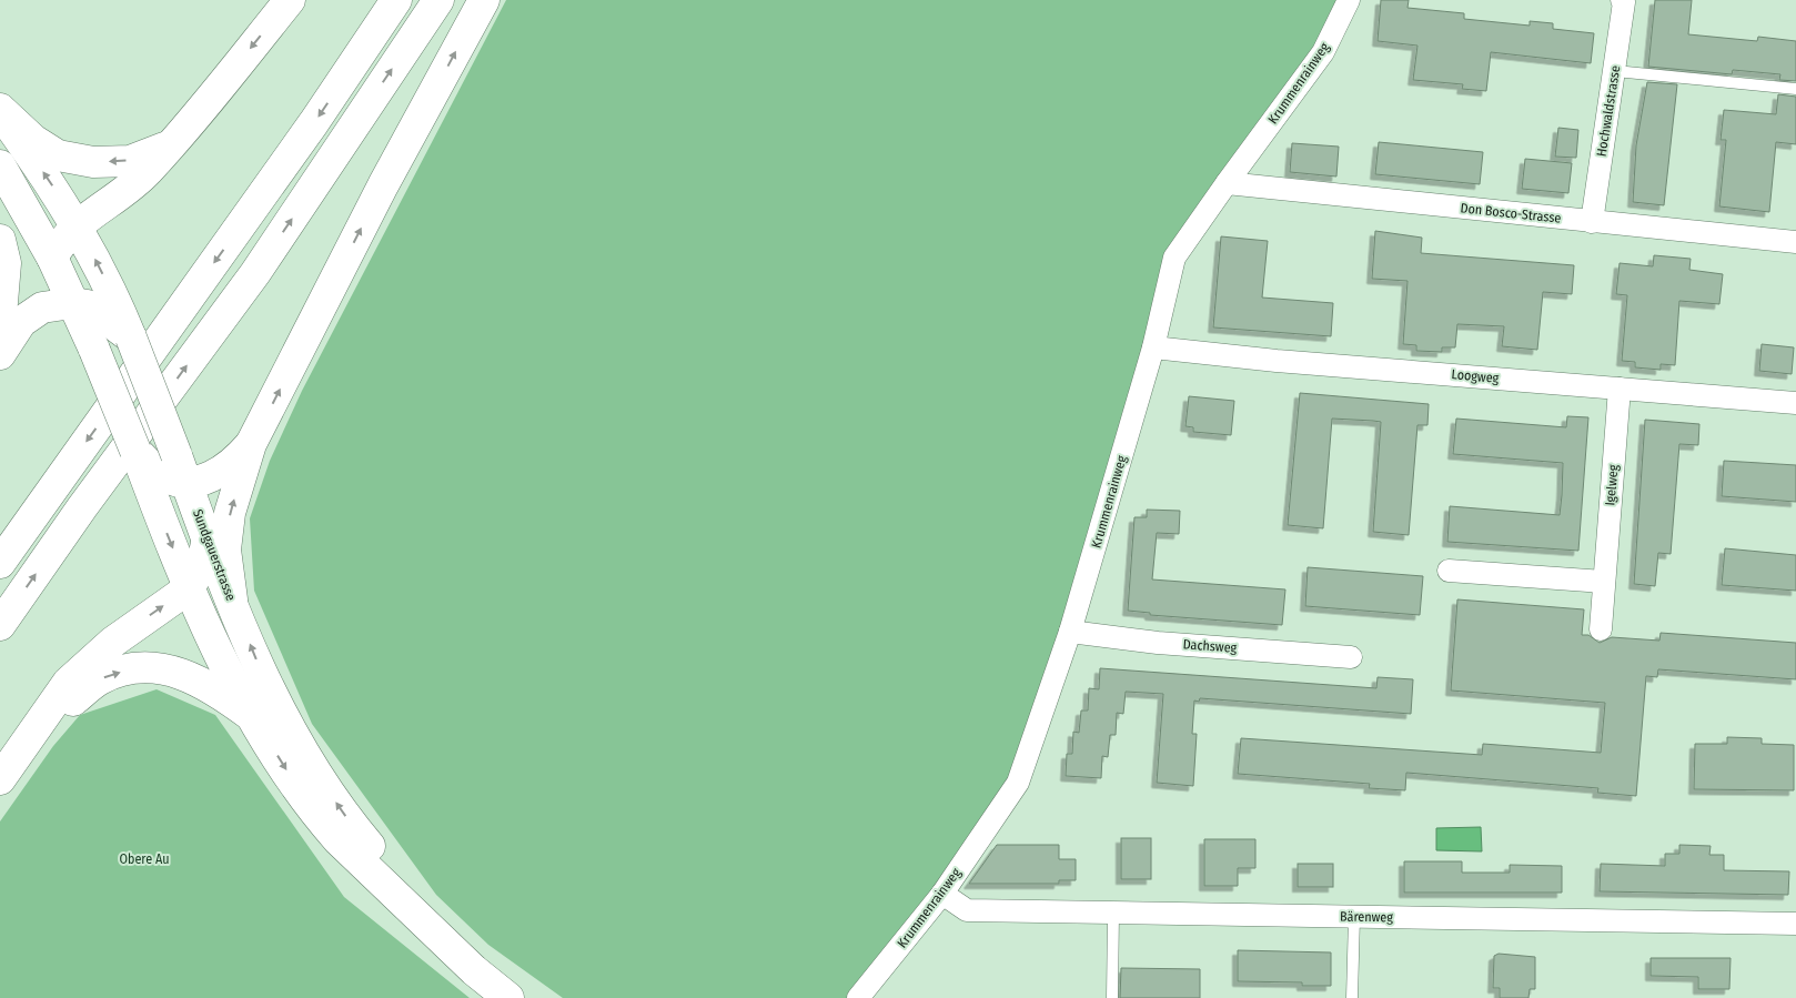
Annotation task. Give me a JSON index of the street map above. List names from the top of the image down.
{
  "streets": {
    "main road": ["Sundgauerstrasse"],
    "street": [
      "Krummenrainweg",
      "Hochwaldstrasse",
      "Don Bosco-Strasse",
      "Loogweg",
      "Igelweg",
      "Dachsweg",
      "Bärenweg"
    ]
  },
  "crossings": [
    ["Krummenrainweg", "Don Bosco-Strasse"],
    ["Krummenrainweg", "Loogweg"],
    ["Krummenrainweg", "Dachsweg"],
    ["Krummenrainweg", "Bärenweg"],
    ["Hochwaldstrasse", "Don Bosco-Strasse"],
    ["Loogweg", "Igelweg"]
  ],
  "parks": ["Obere Au"]
}
